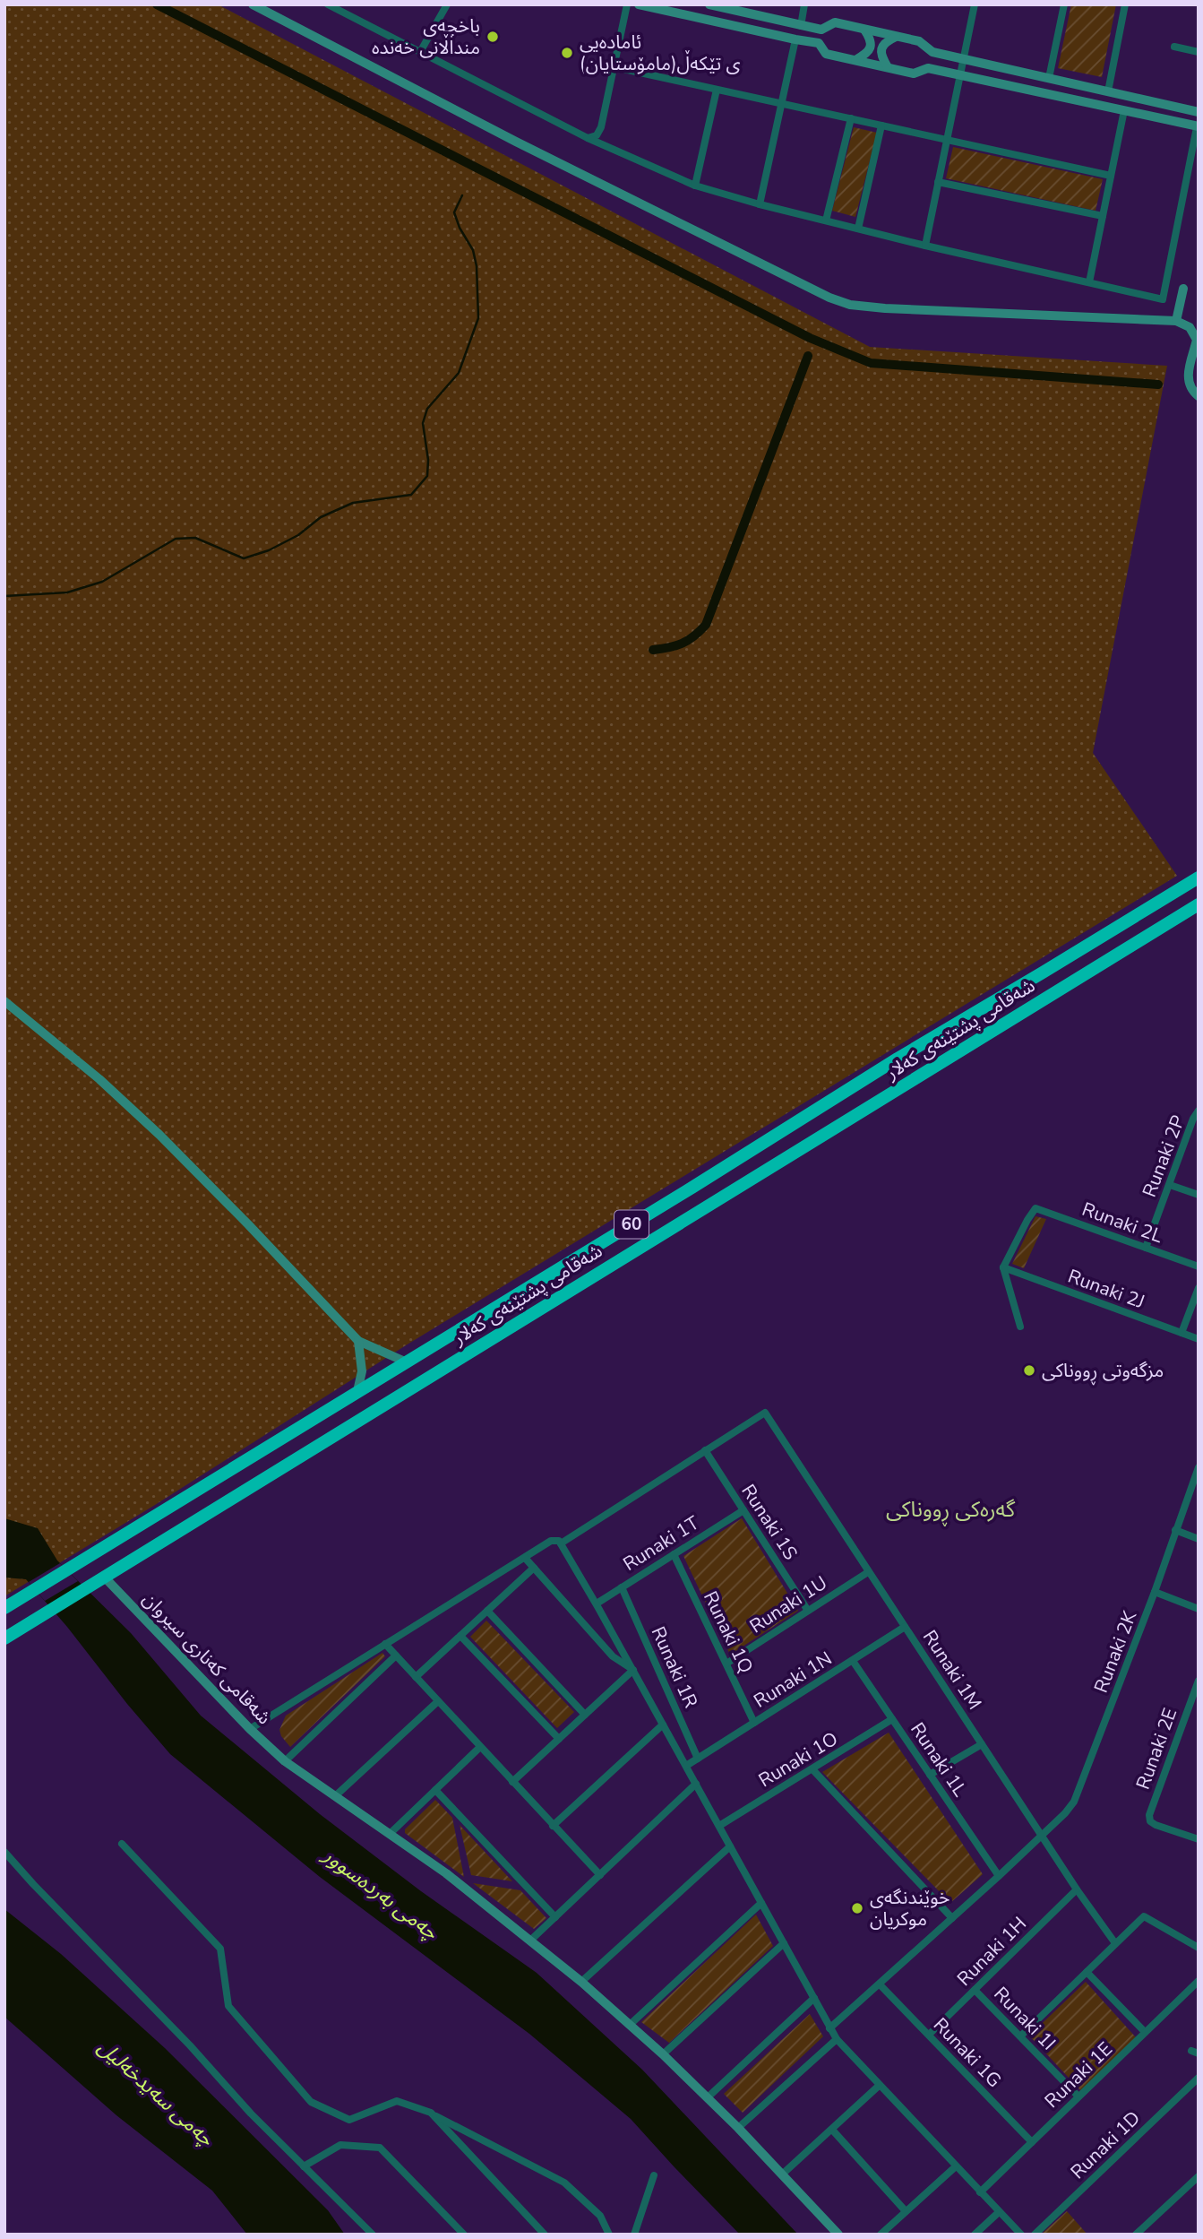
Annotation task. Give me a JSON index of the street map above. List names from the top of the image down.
{
  "streets": {
    "highway": ["شەقامی پشتێنەی کەلار", "60"],
    "street": [
      "Runaki 2P",
      "Runaki 2L",
      "Runaki 2J",
      "Runaki 1S",
      "Runaki 1T",
      "Runaki 1U",
      "Runaki 1Q",
      "Runaki 2K",
      "شەقامی کەناری سیروان",
      "Runaki 1R",
      "Runaki 1M",
      "Runaki 1N",
      "Runaki 2E",
      "Runaki 1O",
      "Runaki 1L",
      "Runaki 1H",
      "Runaki 1I",
      "Runaki 1G",
      "Runaki 1E",
      "Runaki 1D"
    ]
  },
  "crossings": [
    ["شەقامی پشتێنەی کەلار", "شەقامی کەناری سیروان"],
    ["Runaki 2P", "Runaki 2L"],
    ["Runaki 2L", "Runaki 2J"],
    ["Runaki 1S", "Runaki 1T"],
    ["Runaki 1S", "Runaki 1U"],
    ["Runaki 1S", "Runaki 1M"],
    ["Runaki 1T", "Runaki 1Q"],
    ["Runaki 1T", "Runaki 1R"],
    ["Runaki 1U", "Runaki 1Q"],
    ["Runaki 1U", "Runaki 1M"],
    ["Runaki 1Q", "Runaki 1N"],
    ["Runaki 2K", "Runaki 1M"],
    ["Runaki 2K", "Runaki 1L"],
    ["Runaki 2K", "Runaki 1G"],
    ["Runaki 1R", "Runaki 1N"],
    ["Runaki 1M", "Runaki 1N"],
    ["Runaki 1M", "Runaki 1H"],
    ["Runaki 1N", "Runaki 1L"],
    ["Runaki 1O", "Runaki 1L"],
    ["Runaki 1H", "Runaki 1I"],
    ["Runaki 1H", "Runaki 1G"],
    ["Runaki 1I", "Runaki 1E"],
    ["Runaki 1G", "Runaki 1E"]
  ],
  "districts": ["گەرەکی ڕووناکی"],
  "water": ["چەمی بەردەسوور", "چەمی سەیدخەلیل"],
  "places": [
    "باخچەی منداڵانی خەندە",
    "ئامادەیی (مامۆستایان)ی تێکەڵ",
    "مزگەوتی ڕووناکی",
    "خوێندنگەی موکریان"
  ]
}
